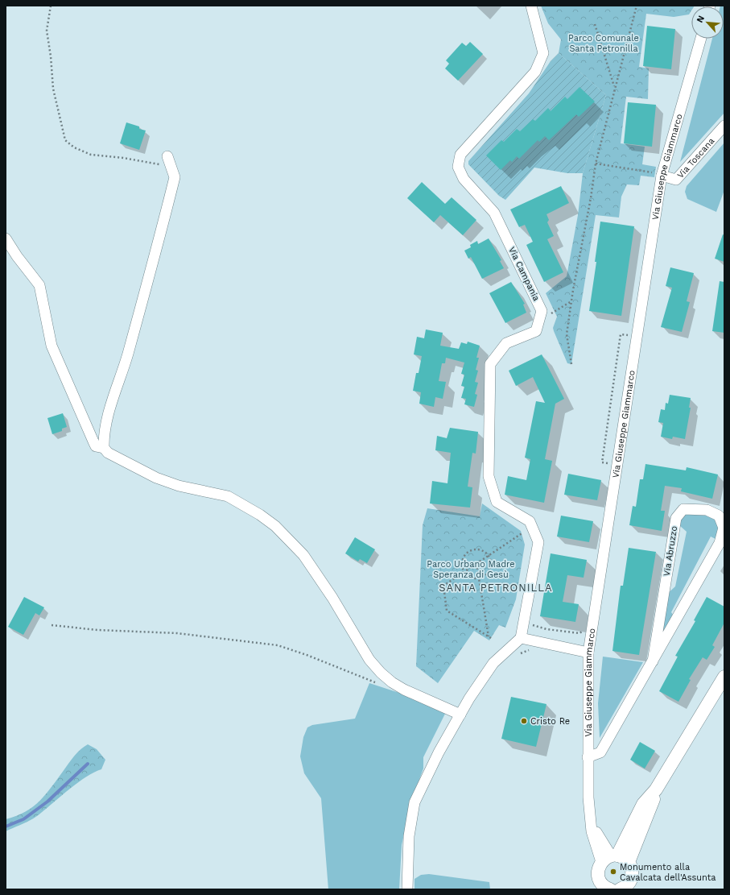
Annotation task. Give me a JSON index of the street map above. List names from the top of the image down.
{
  "streets": {
    "street": [
      "Via Toscana",
      "Via Giuseppe Giammarco",
      "Via Campania",
      "Via Abruzzo"
    ]
  },
  "crossings": [
    ["Via Toscana", "Via Giuseppe Giammarco"],
    ["Via Giuseppe Giammarco", "Via Abruzzo"]
  ],
  "districts": ["SANTA PETRONILLA"],
  "parks": ["Parco Comunale Santa Petronilla", "Parco Urbano Madre Speranza di Gesù"],
  "places": ["Cristo Re", "Monumento alla Cavalcata dell'Assunta"],
  "north": "top left"
}
